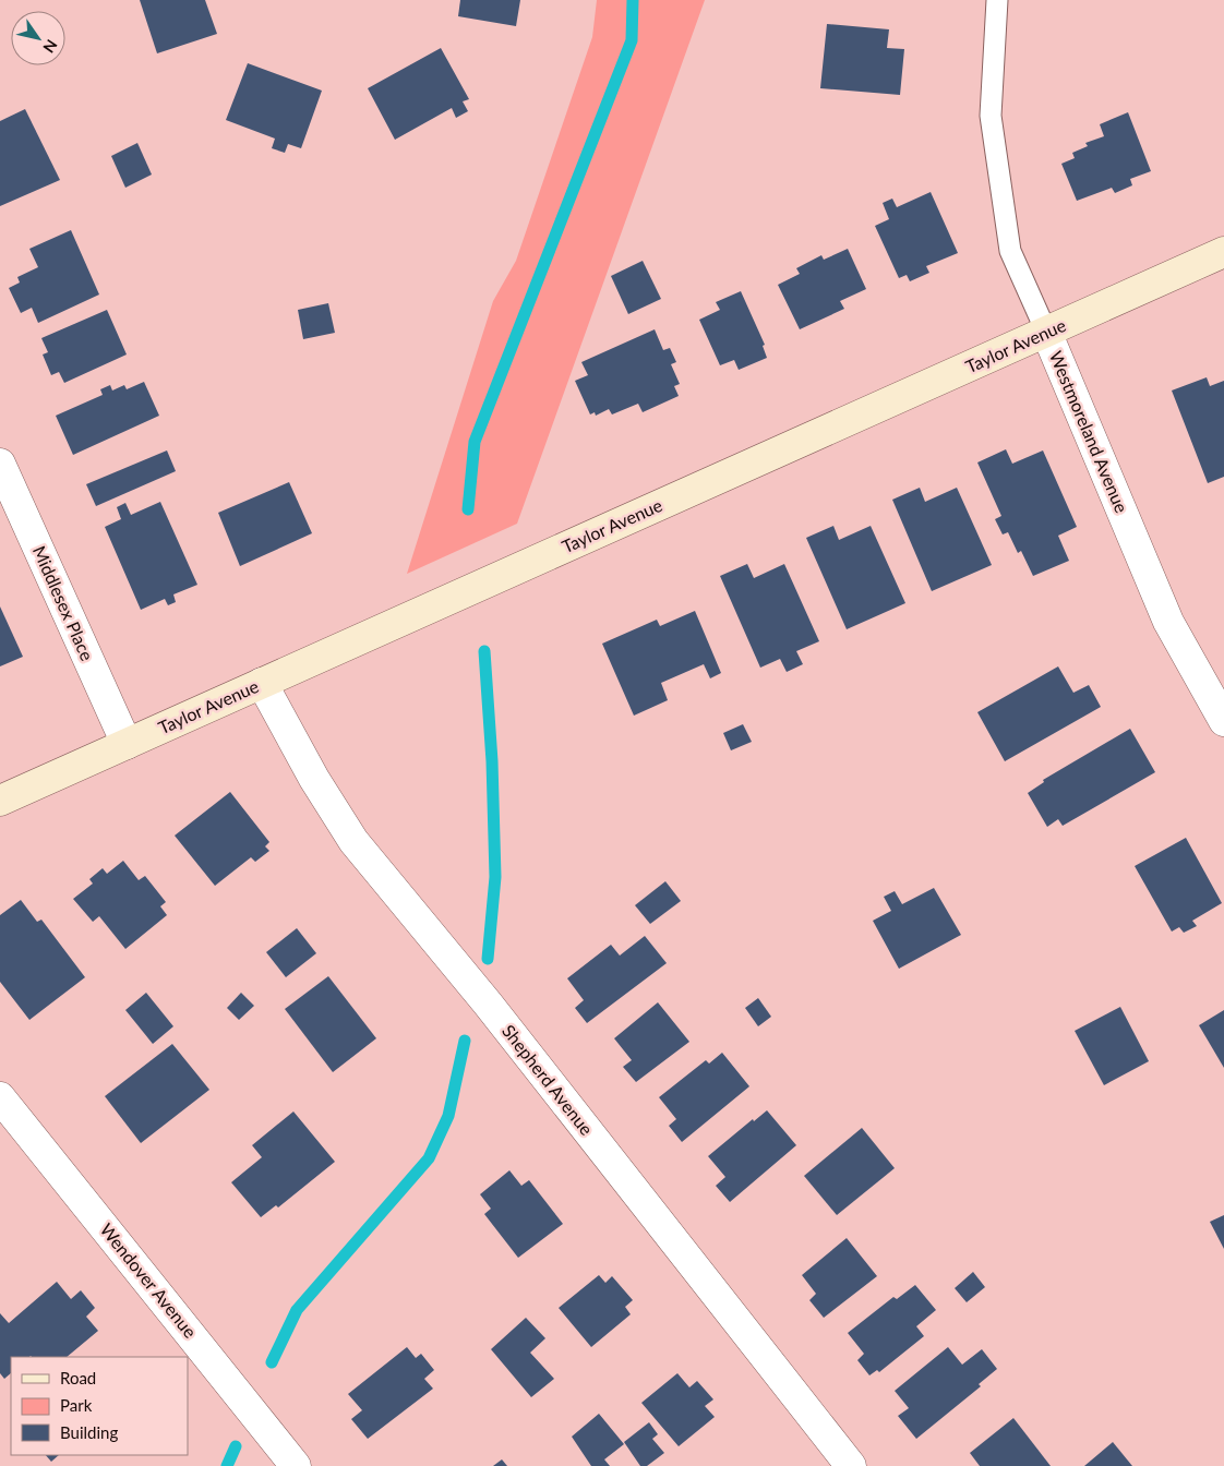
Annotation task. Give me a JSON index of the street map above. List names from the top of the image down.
{
  "streets": {
    "main road": ["Taylor Avenue"],
    "street": [
      "Westmoreland Avenue",
      "Middlesex Place",
      "Shepherd Avenue",
      "Wendover Avenue"
    ]
  },
  "crossings": [
    ["Taylor Avenue", "Westmoreland Avenue"],
    ["Taylor Avenue", "Middlesex Place"],
    ["Taylor Avenue", "Shepherd Avenue"]
  ],
  "legend": ["Road", "Park", "Building"],
  "north": "bottom right"
}
